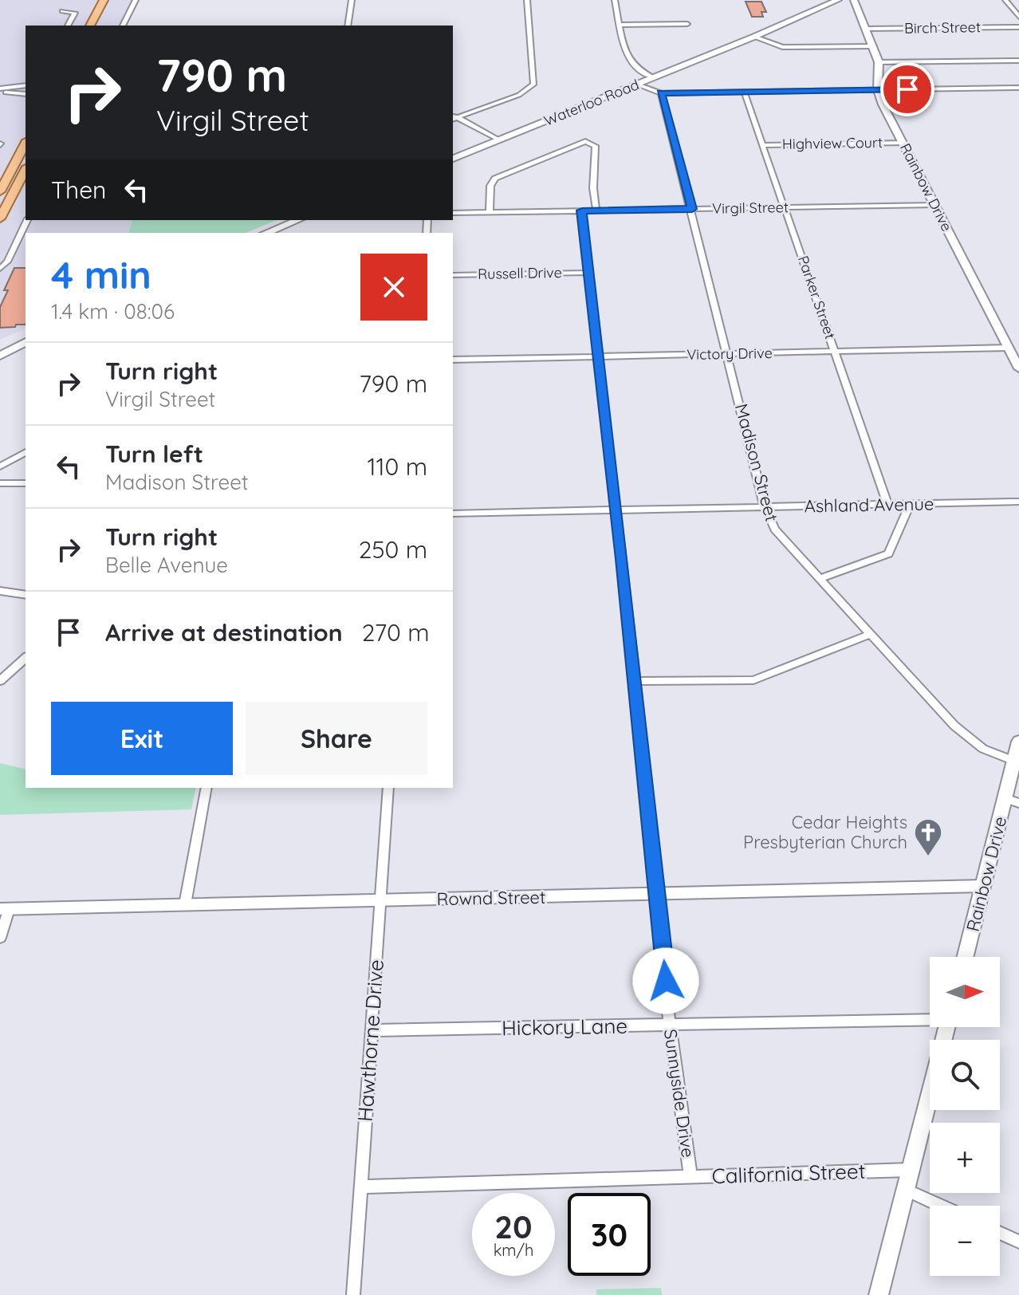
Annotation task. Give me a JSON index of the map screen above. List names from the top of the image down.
{
  "streets": {
    "main road": ["Waterloo Road", "Rainbow Drive"],
    "street": [
      "Birch Street",
      "Highview Court",
      "Virgil Street",
      "Russell Drive",
      "Parker Street",
      "Victory Drive",
      "Madison Street",
      "Ashland Avenue",
      "Rownd Street",
      "Hickory Lane",
      "Hawthorne Drive",
      "Sunnyside Drive",
      "California Street"
    ]
  },
  "crossings": [
    ["Birch Street", "Rainbow Drive"],
    ["Highview Court", "Rainbow Drive"],
    ["Highview Court", "Parker Street"],
    ["Rainbow Drive", "Virgil Street"],
    ["Rainbow Drive", "Victory Drive"],
    ["Rainbow Drive", "Madison Street"],
    ["Rainbow Drive", "Rownd Street"],
    ["Virgil Street", "Parker Street"],
    ["Virgil Street", "Madison Street"],
    ["Virgil Street", "Sunnyside Drive"],
    ["Russell Drive", "Sunnyside Drive"],
    ["Parker Street", "Victory Drive"],
    ["Parker Street", "Ashland Avenue"],
    ["Victory Drive", "Madison Street"],
    ["Victory Drive", "Sunnyside Drive"],
    ["Madison Street", "Ashland Avenue"],
    ["Ashland Avenue", "Sunnyside Drive"],
    ["Rownd Street", "Hawthorne Drive"],
    ["Rownd Street", "Sunnyside Drive"],
    ["Hickory Lane", "Hawthorne Drive"],
    ["Hickory Lane", "Sunnyside Drive"],
    ["Hawthorne Drive", "California Street"],
    ["Sunnyside Drive", "California Street"]
  ],
  "places": {
    "church": ["Cedar Heights Presbyterian Church"]
  },
  "north": "right",
  "page": {
    "turn": ["790 m", "Virgil Street"],
    "then": "Then",
    "heading": ["4 min", "1.4 km · 08:06"],
    "list": [
      {
        "name": "Turn right",
        "note": "Virgil Street",
        "value": "790 m"
      },
      {
        "name": "Turn left",
        "note": "Madison Street",
        "value": "110 m"
      },
      {
        "name": "Turn right",
        "note": "Belle Avenue",
        "value": "250 m"
      },
      {
        "name": "Arrive at destination",
        "value": "270 m"
      }
    ],
    "buttons": ["Exit", "Share"],
    "map_buttons": ["+", "−"],
    "speed": "20 km/h",
    "limit": "30"
  }
}
